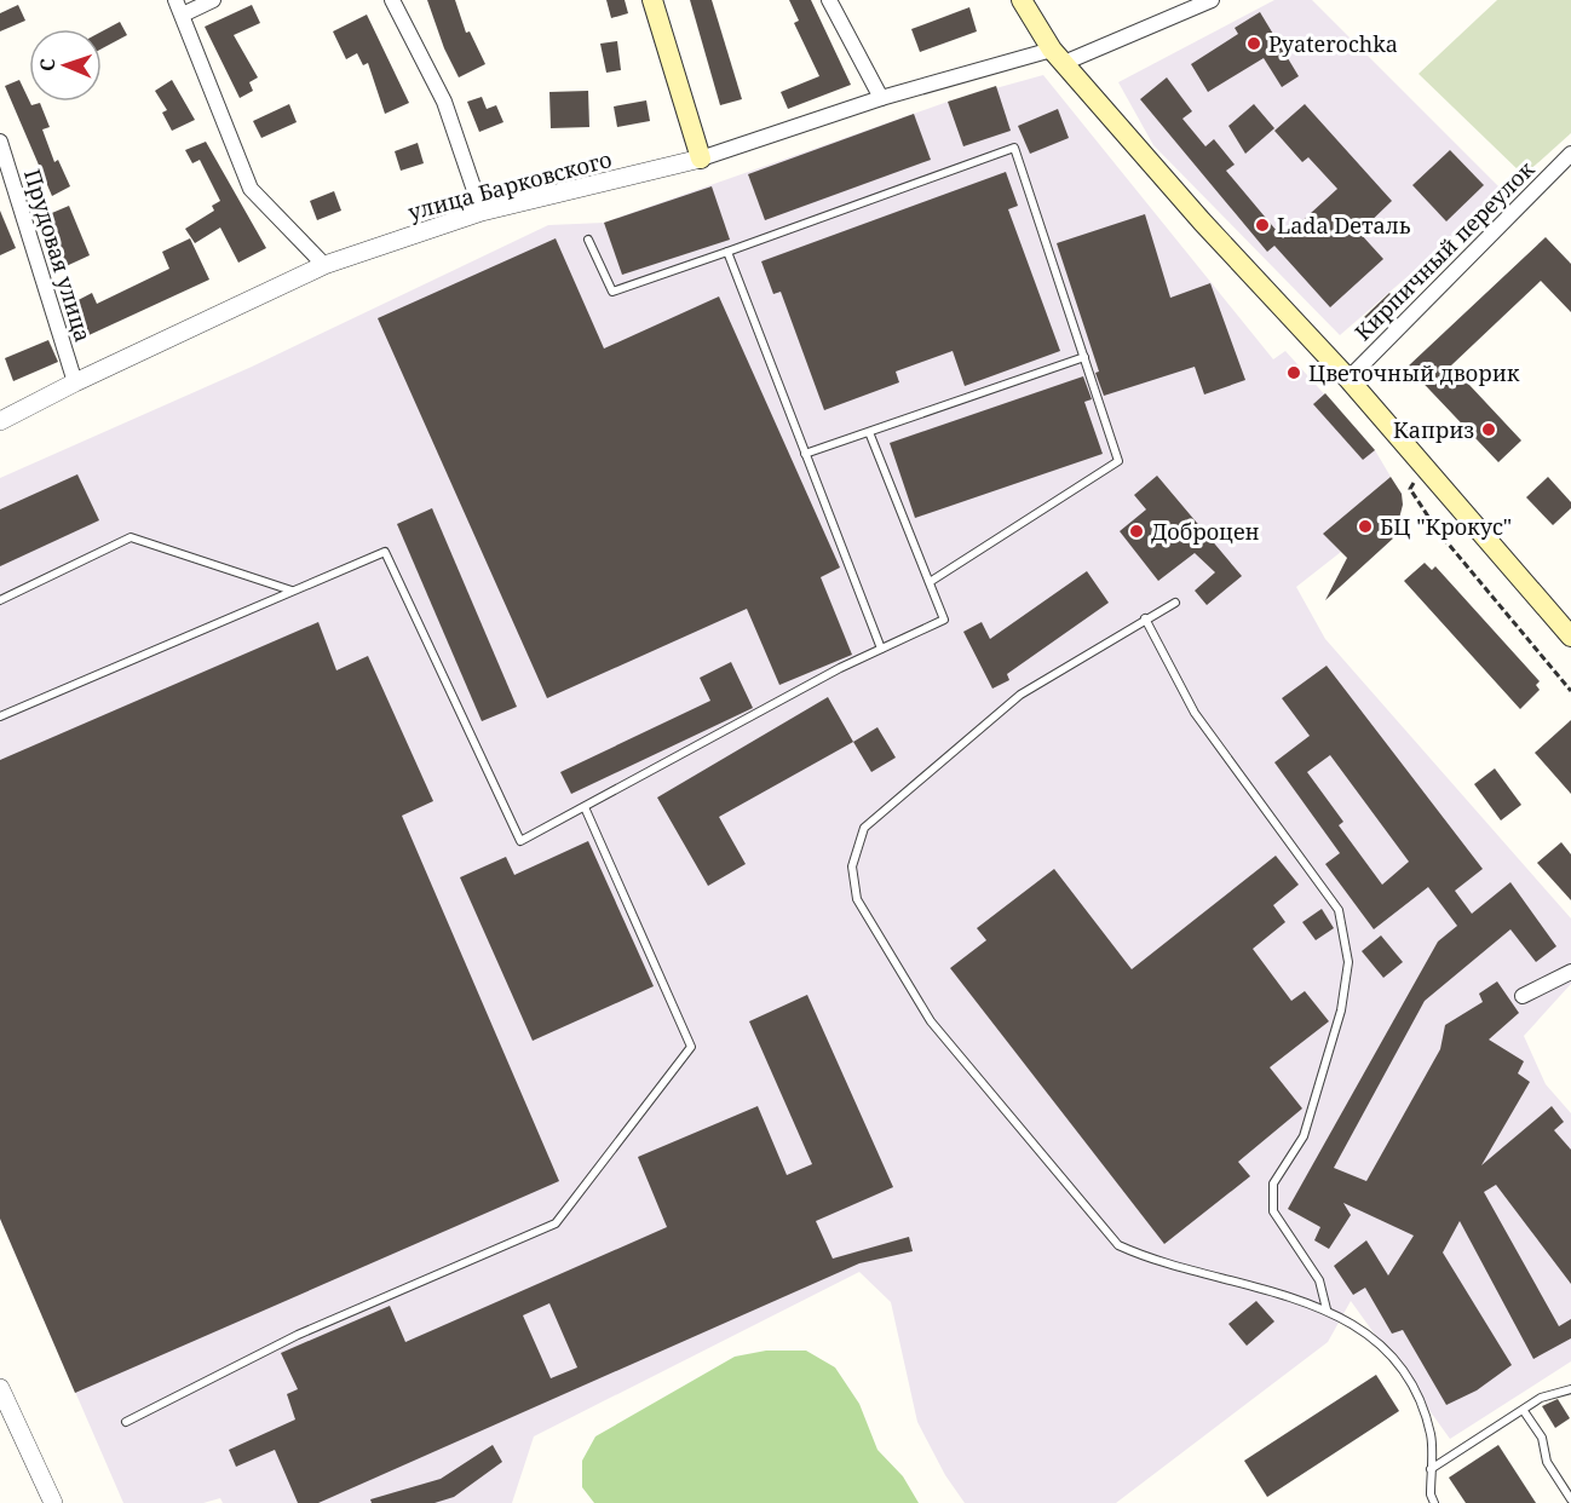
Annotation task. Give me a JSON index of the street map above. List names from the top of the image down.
{
  "streets": {
    "street": ["улица Барковского", "Кирпичный переулок", "Прудовая улица"]
  },
  "crossings": [
    ["улица Барковского", "Прудовая улица"]
  ],
  "places": [
    "Pyaterochka",
    "Lada Dеталь",
    "Цветочный дворик",
    "Каприз",
    "БЦ \"Крокус\"",
    "Доброцен"
  ],
  "north": "left"
}
